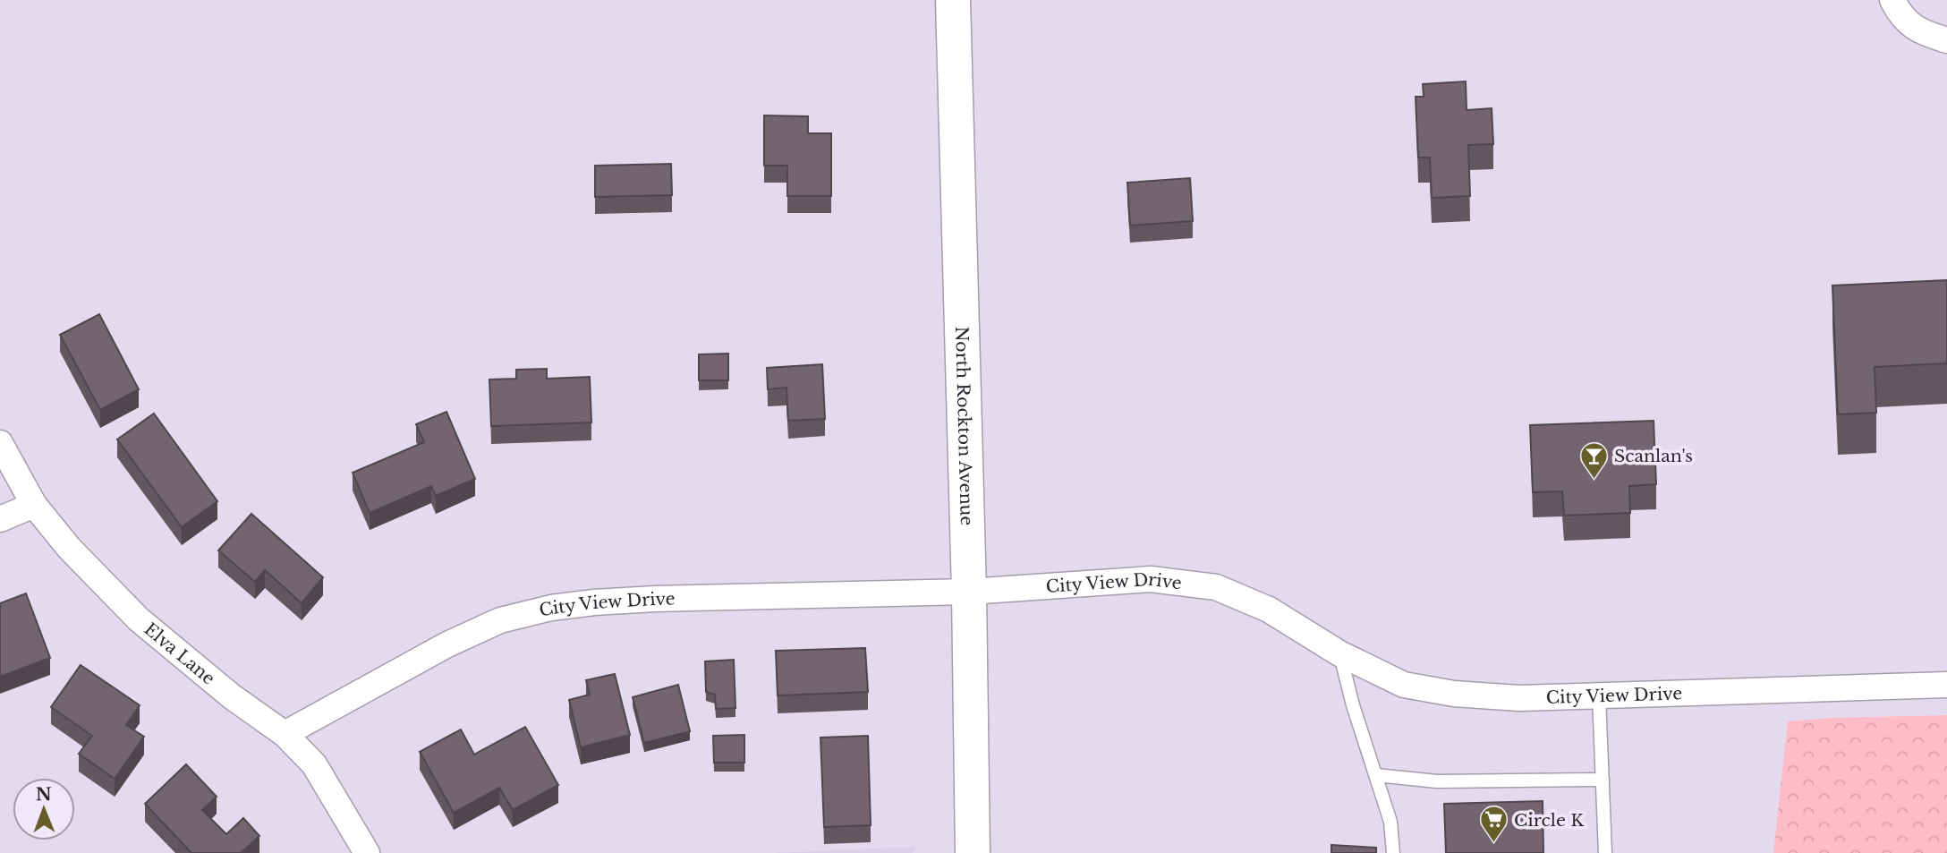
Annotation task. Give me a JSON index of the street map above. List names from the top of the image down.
{
  "streets": {
    "street": ["North Rockton Avenue", "City View Drive", "Elva Lane"]
  },
  "crossings": [
    ["North Rockton Avenue", "City View Drive"],
    ["City View Drive", "Elva Lane"]
  ],
  "places": {
    "bar": ["Scanlan's"],
    "supermarket": ["Circle K"]
  },
  "north": "top"
}
